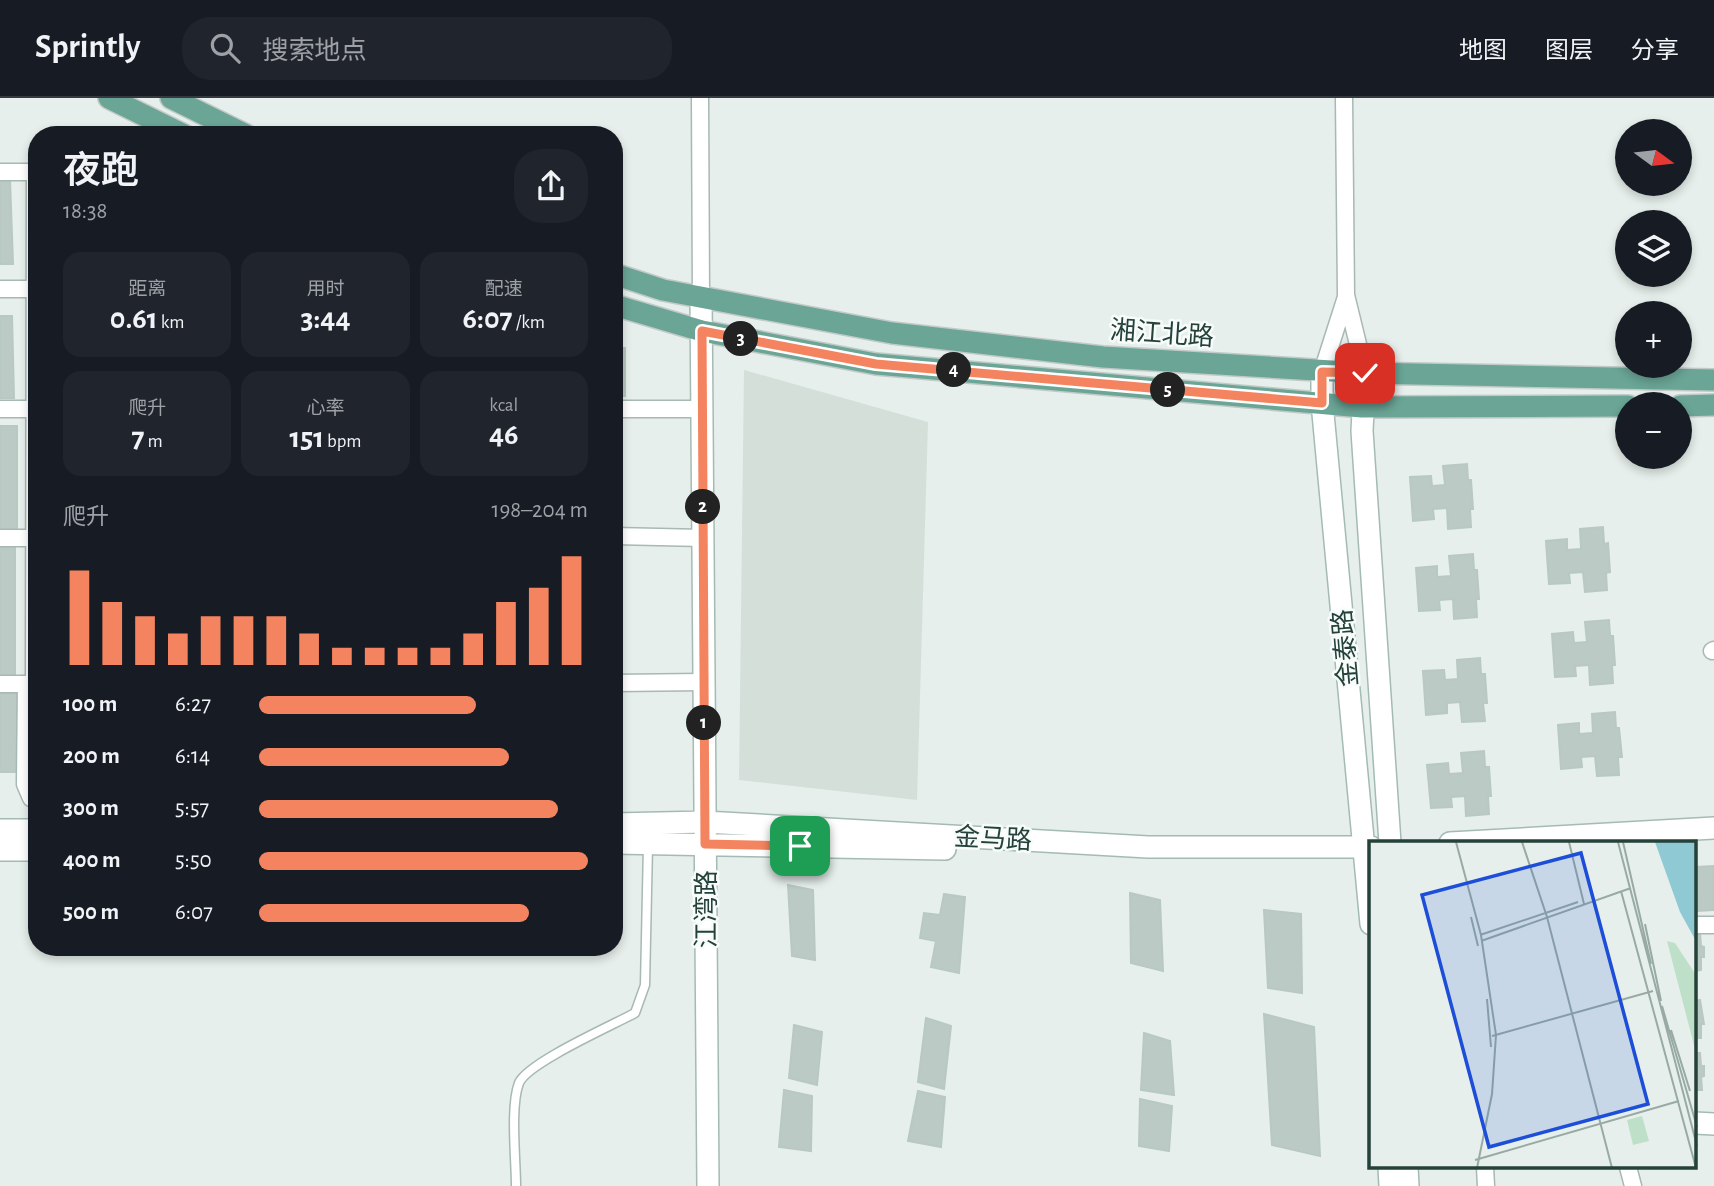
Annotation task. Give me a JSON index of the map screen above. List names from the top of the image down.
{
  "streets": {
    "main road": ["湘江北路"],
    "street": ["金泰路", "金马路", "江湾路"]
  },
  "crossings": [
    ["湘江北路", "金泰路"],
    ["湘江北路", "江湾路"],
    ["金泰路", "金马路"],
    ["金马路", "江湾路"]
  ],
  "north": "right",
  "page": {
    "header": "Sprintly",
    "search": "搜索地点",
    "nav": ["地图", "图层", "分享"],
    "map_buttons": ["+", "−"],
    "heading": ["夜跑", "18:38"],
    "stats": [
      ["距离", "0.61 km"],
      ["用时", "3:44"],
      ["配速", "6:07 /km"],
      ["爬升", "7 m"],
      ["心率", "151 bpm"],
      ["kcal", "46"]
    ],
    "pins": [
      "3",
      "4",
      "5",
      "2",
      "1"
    ],
    "chart": ["爬升", "198–204 m"],
    "list": [
      {
        "name": "100 m",
        "note": "6:27"
      },
      {
        "name": "200 m",
        "note": "6:14"
      },
      {
        "name": "300 m",
        "note": "5:57"
      },
      {
        "name": "400 m",
        "note": "5:50"
      },
      {
        "name": "500 m",
        "note": "6:07"
      }
    ]
  }
}
